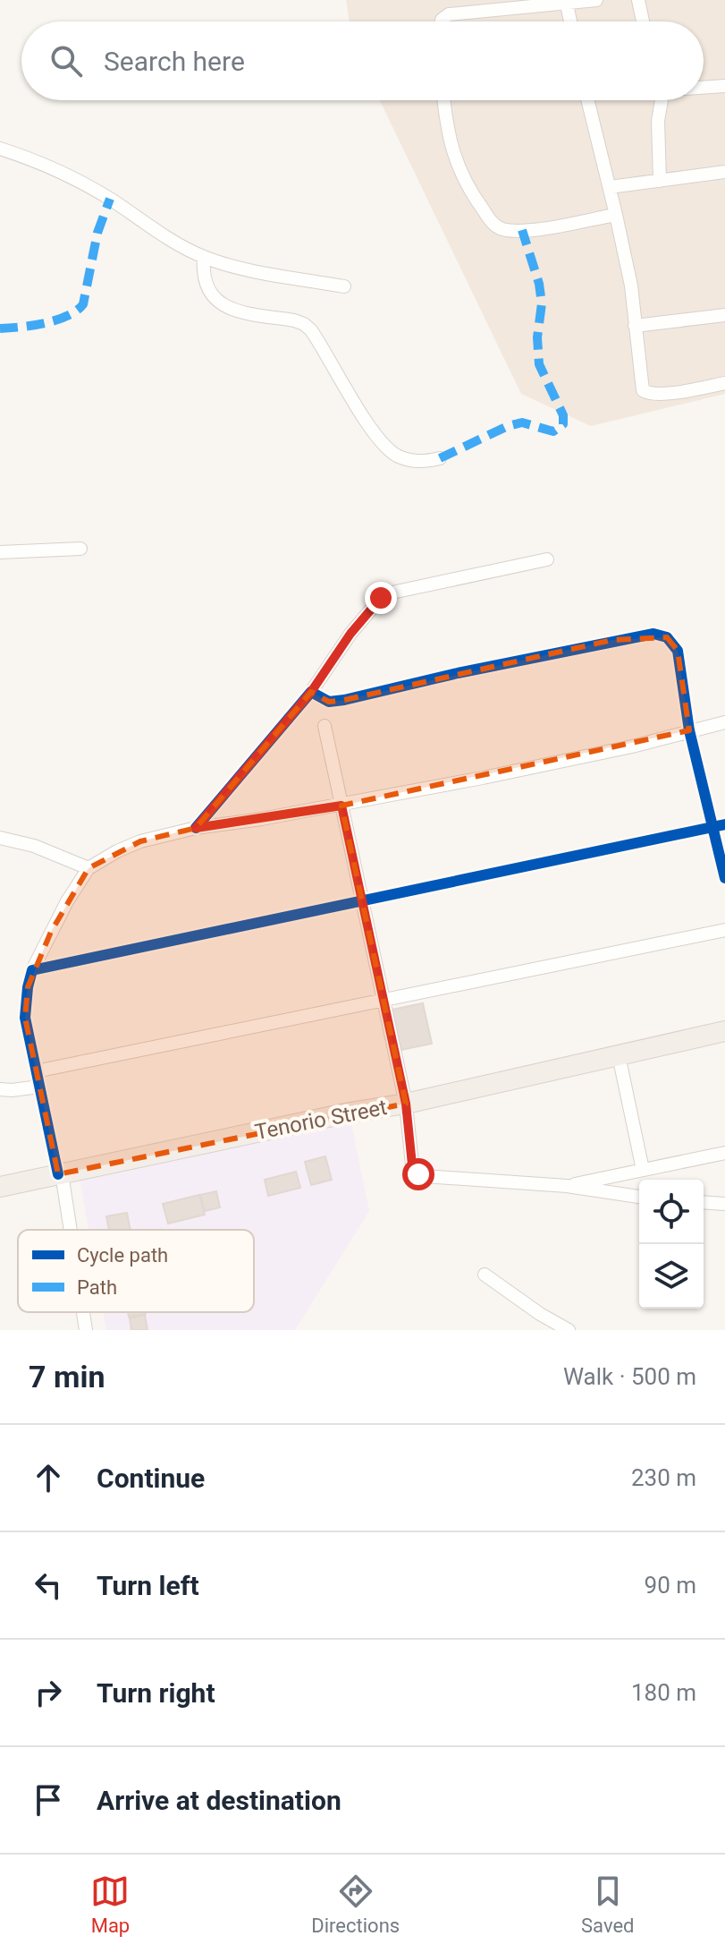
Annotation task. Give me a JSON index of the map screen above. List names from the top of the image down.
{
  "streets": {
    "main road": ["Tenorio Street"]
  },
  "legend": ["Cycle path", "Path"],
  "page": {
    "search": "Search here",
    "heading": ["7 min", "Walk · 500 m"],
    "list": [
      ["Continue", "230 m"],
      ["Turn left", "90 m"],
      ["Turn right", "180 m"],
      "Arrive at destination"
    ],
    "nav": ["Map", "Directions", "Saved"]
  }
}
